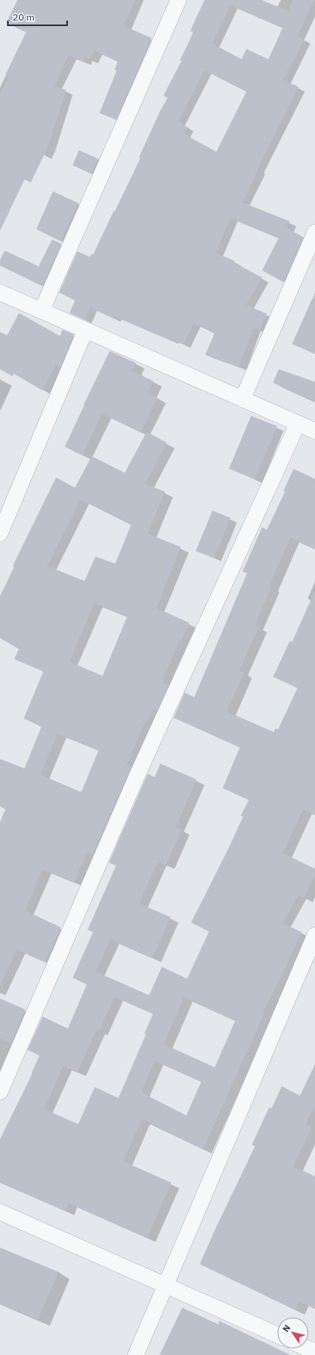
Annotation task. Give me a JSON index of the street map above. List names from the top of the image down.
{
  "scale_bar": "20 m",
  "north": "top left"
}
